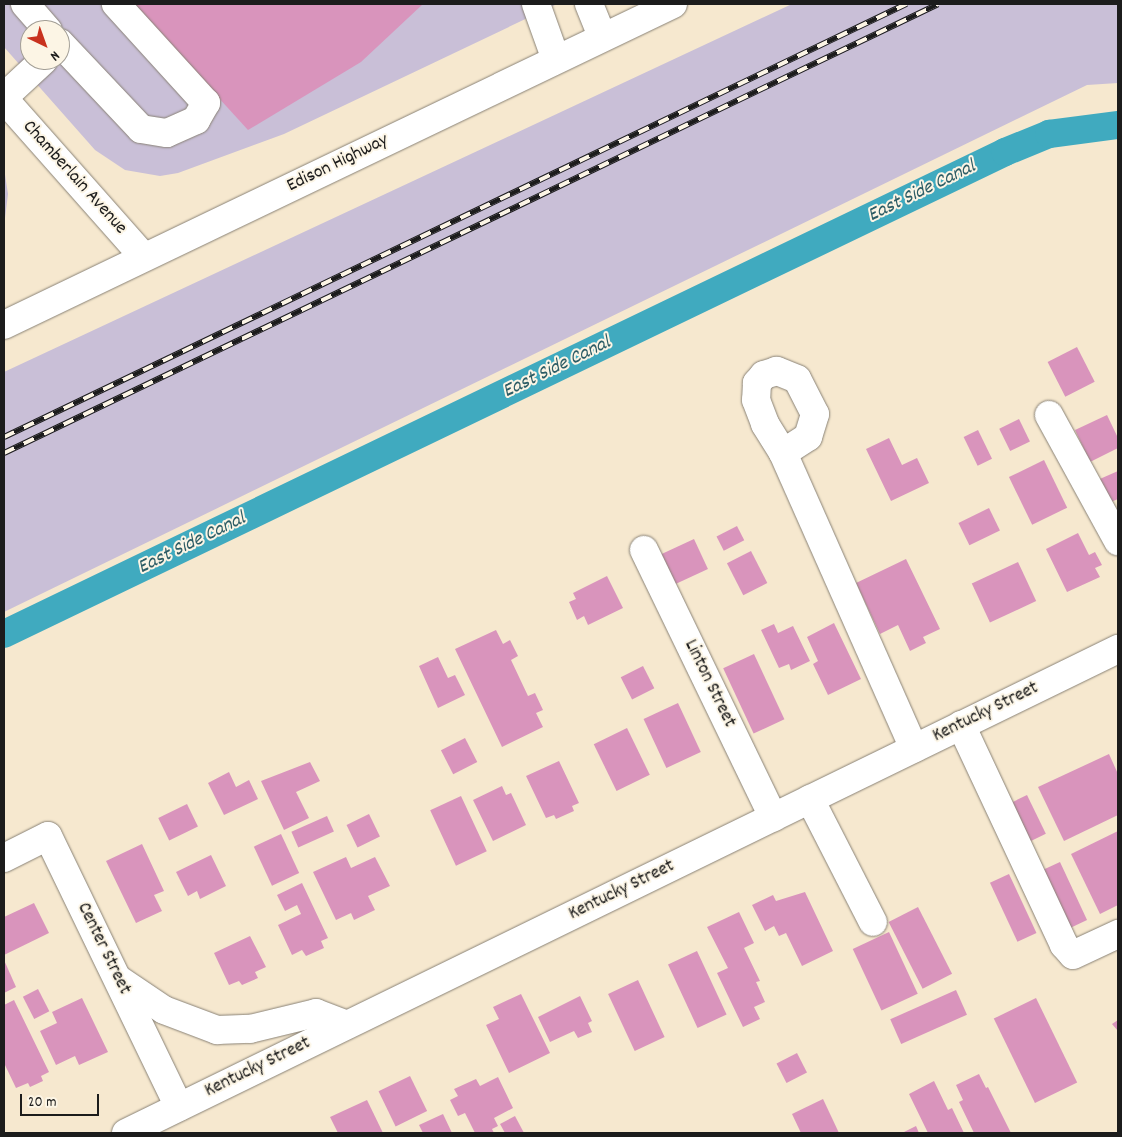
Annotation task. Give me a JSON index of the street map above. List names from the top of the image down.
{
  "streets": {
    "street": [
      "Edison Highway",
      "Chamberlain Avenue",
      "Linton Street",
      "Kentucky Street",
      "Center Street"
    ]
  },
  "crossings": [
    ["Edison Highway", "Chamberlain Avenue"],
    ["Linton Street", "Kentucky Street"],
    ["Kentucky Street", "Center Street"]
  ],
  "water": ["East Side Canal"],
  "scale_bar": "20 m",
  "north": "bottom right"
}
